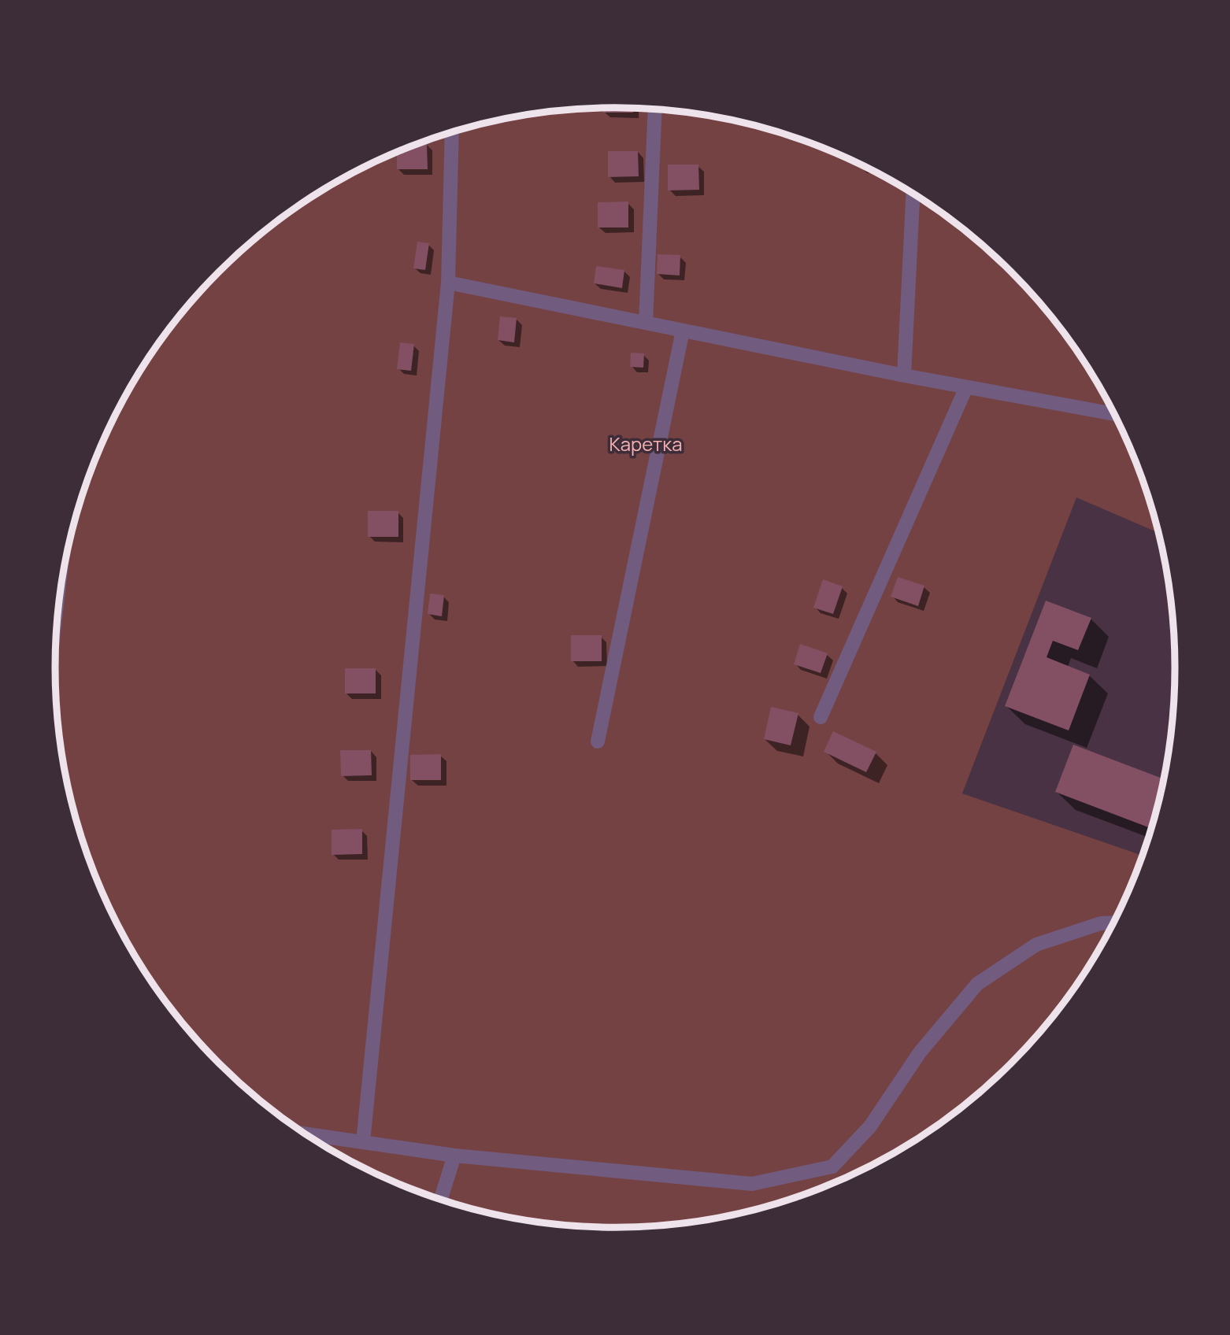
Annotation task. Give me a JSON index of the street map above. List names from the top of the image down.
{
  "parks": ["Каретка"]
}
